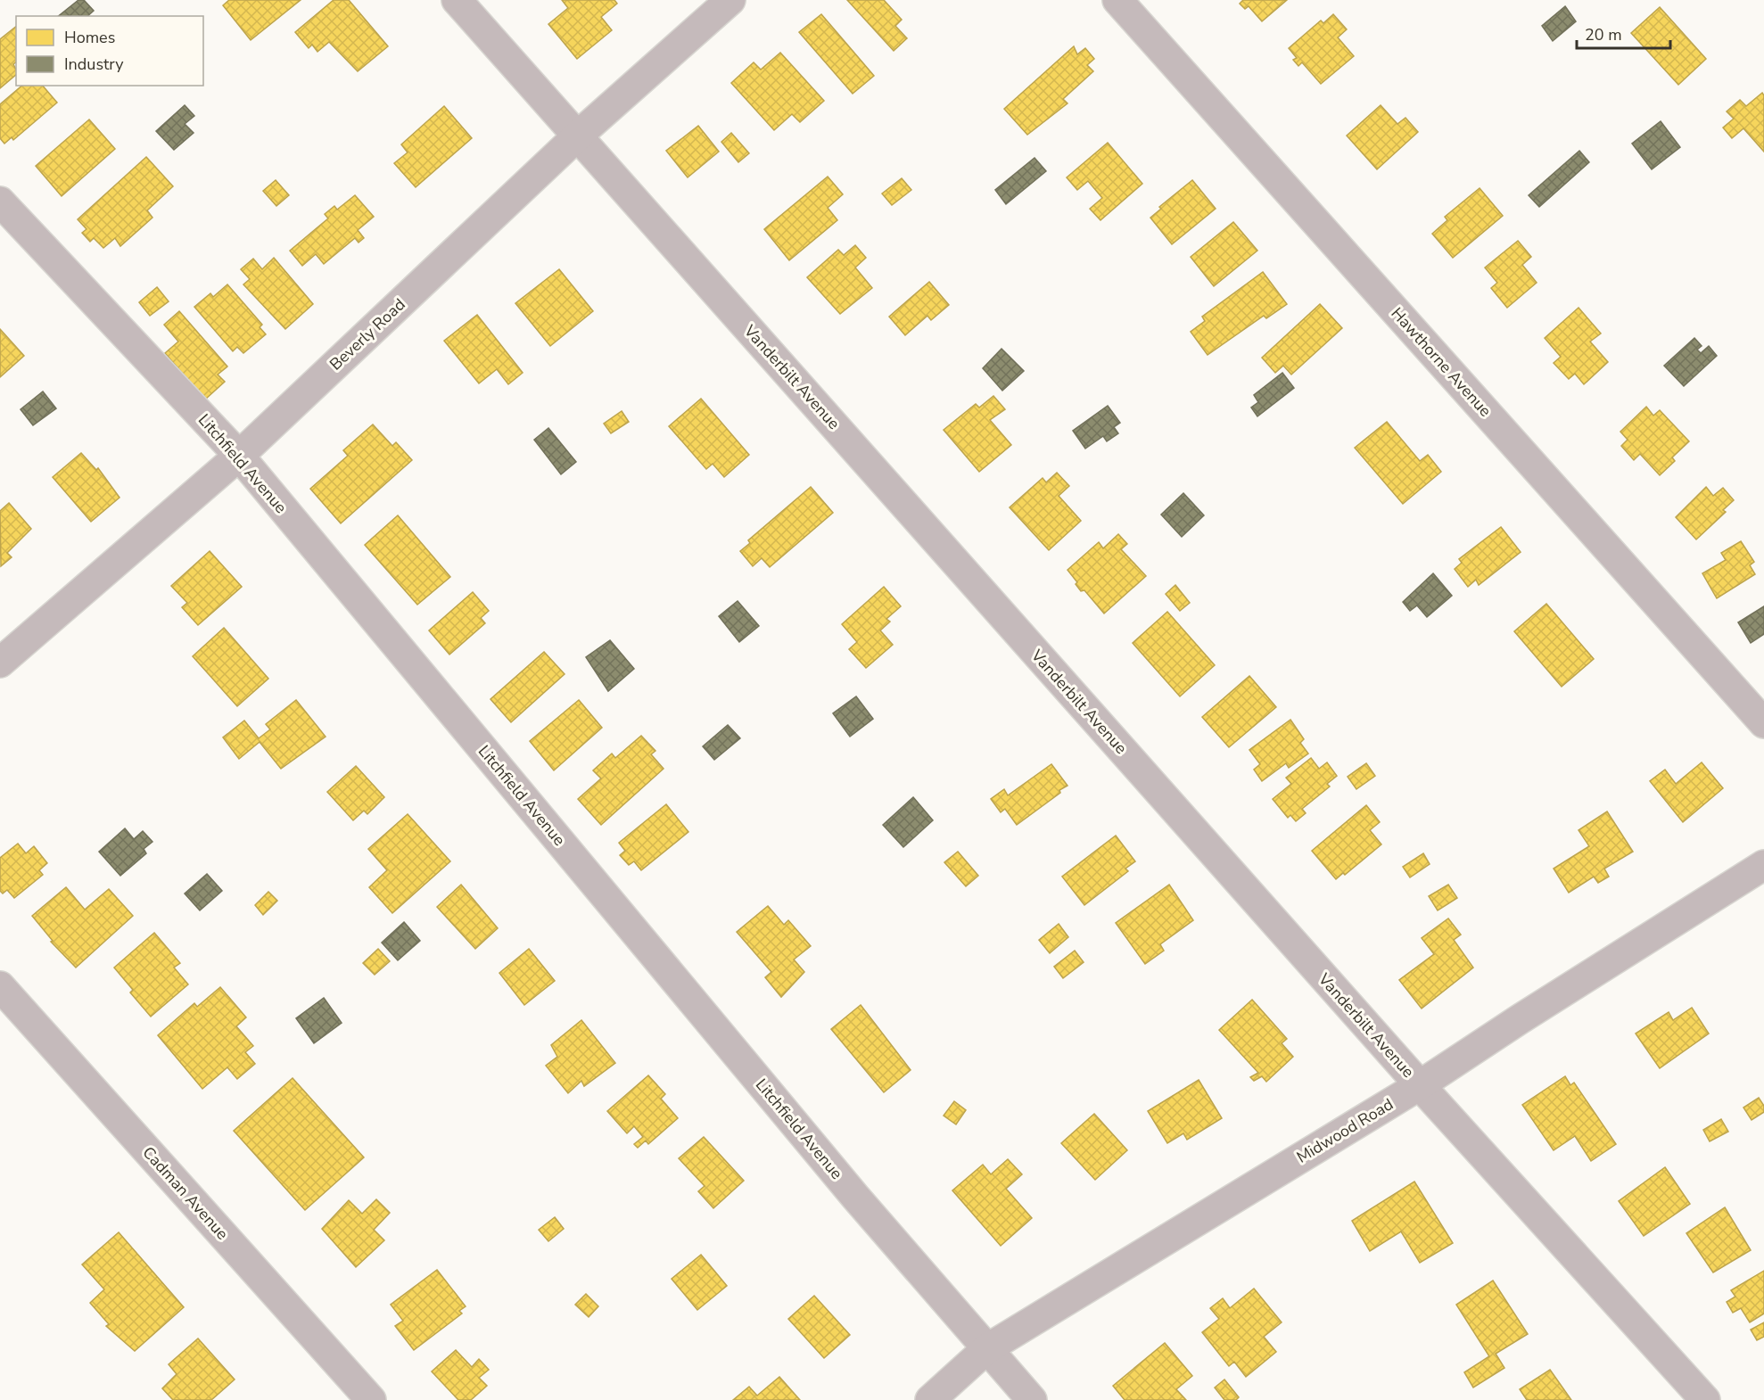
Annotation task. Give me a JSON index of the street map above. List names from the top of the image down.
{
  "streets": {
    "street": [
      "Beverly Road",
      "Hawthorne Avenue",
      "Vanderbilt Avenue",
      "Litchfield Avenue",
      "Midwood Road",
      "Cadman Avenue"
    ]
  },
  "crossings": [
    ["Beverly Road", "Vanderbilt Avenue"],
    ["Beverly Road", "Litchfield Avenue"],
    ["Vanderbilt Avenue", "Midwood Road"],
    ["Litchfield Avenue", "Midwood Road"]
  ],
  "legend": ["Homes", "Industry"],
  "scale_bar": "20 m"
}
